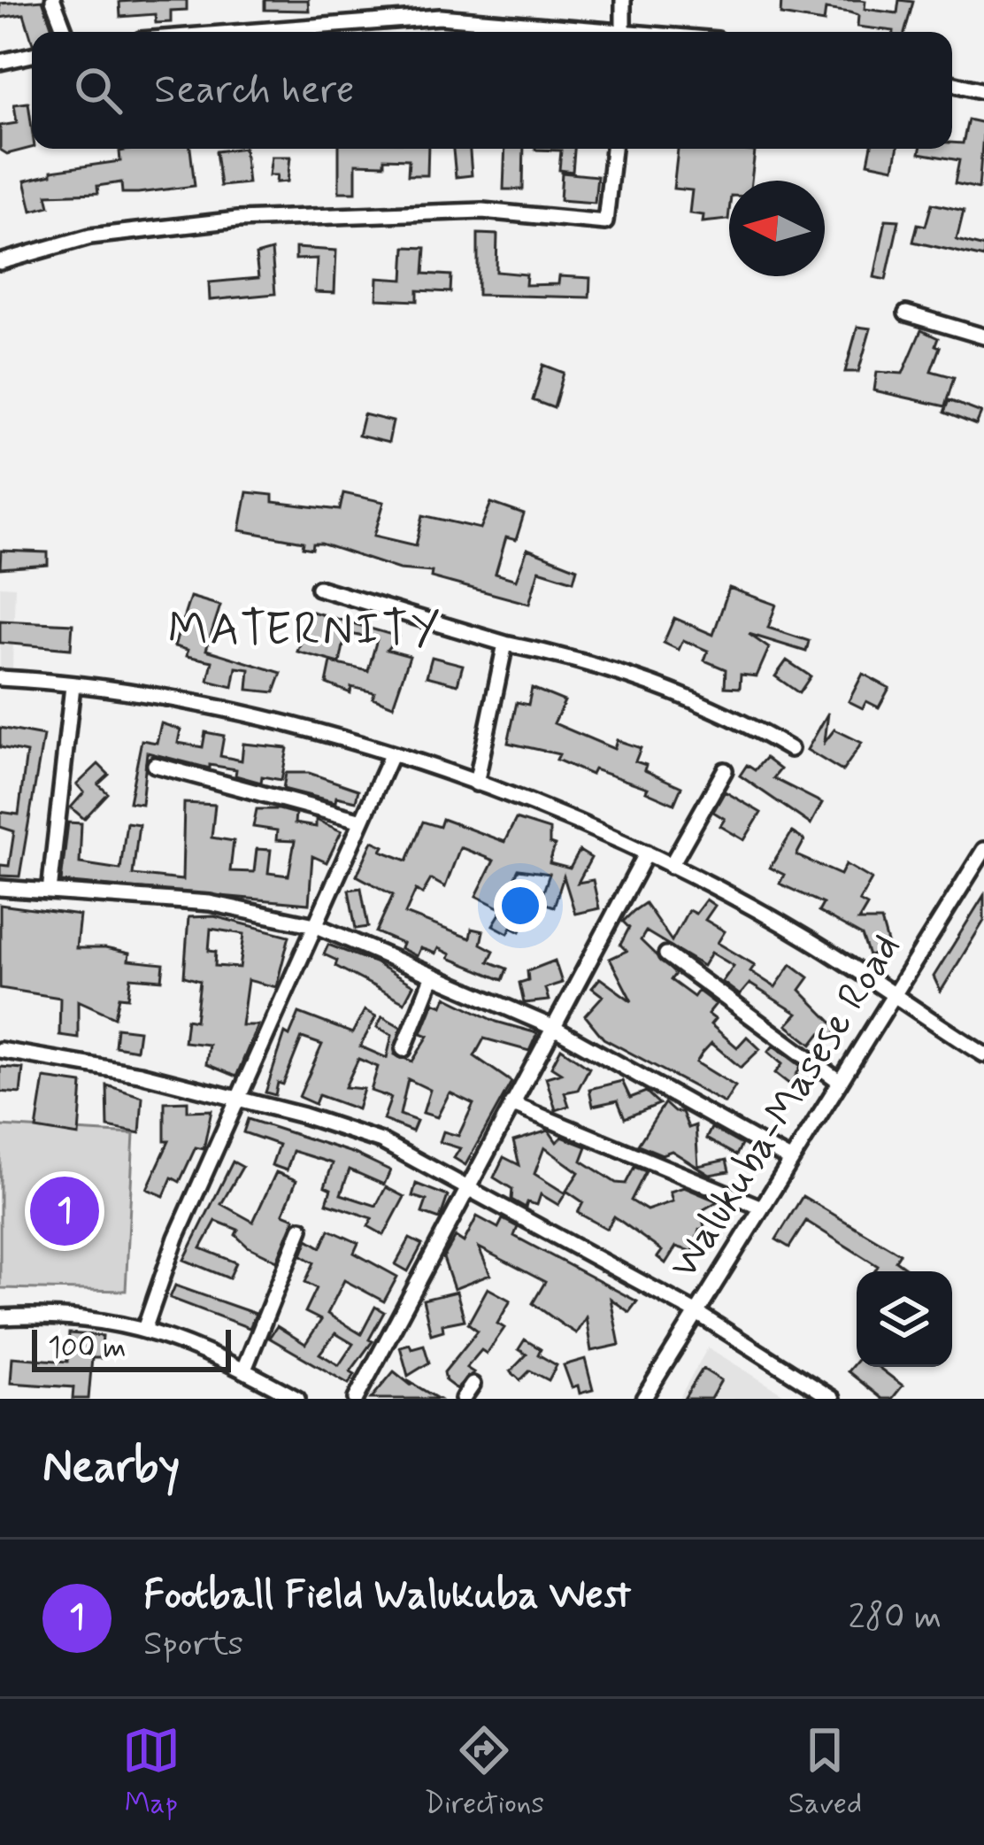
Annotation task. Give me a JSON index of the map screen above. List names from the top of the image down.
{
  "streets": {
    "street": ["Walukuba-Masese Road"]
  },
  "districts": ["MATERNITY"],
  "scale_bar": "100 m",
  "north": "left",
  "page": {
    "search": "Search here",
    "pins": "1",
    "scale": "100 m",
    "heading": "Nearby",
    "list": [
      {
        "mark": "1",
        "name": "Football Field Walukuba West",
        "note": "Sports",
        "value": "280 m"
      }
    ],
    "nav": ["Map", "Directions", "Saved"]
  }
}
